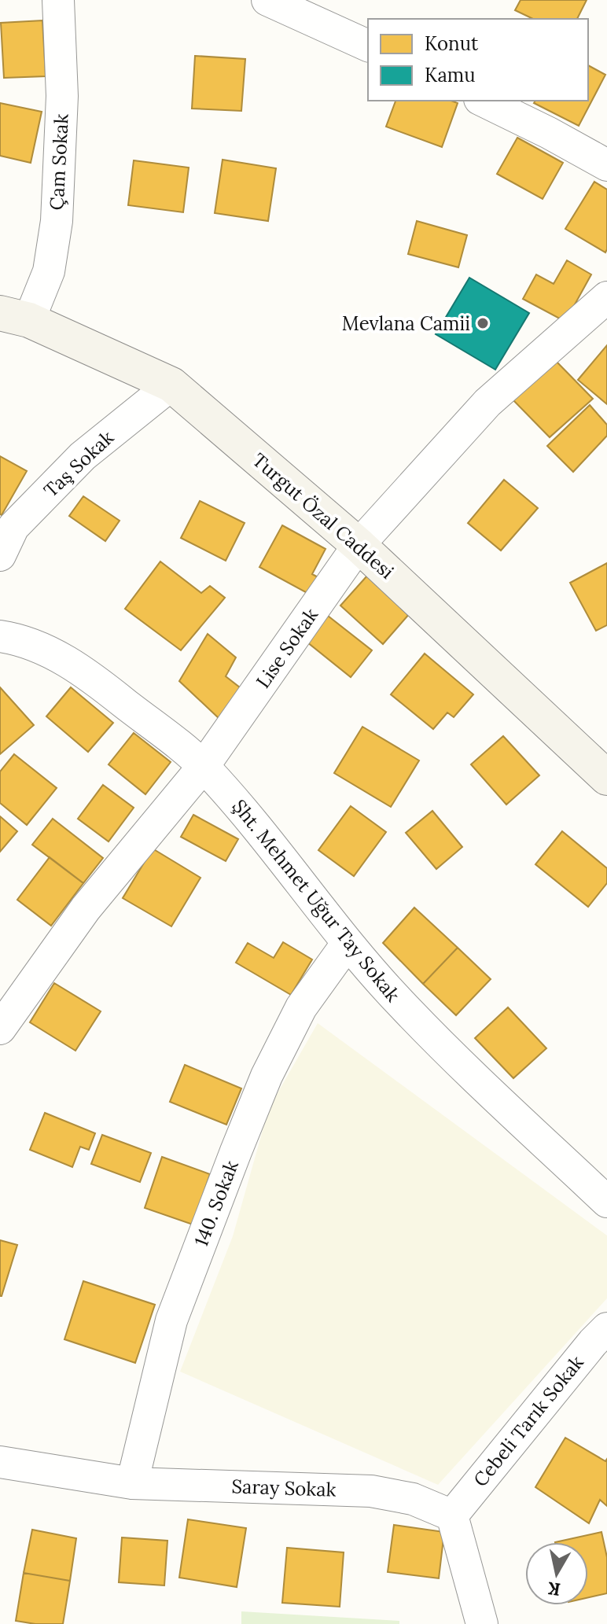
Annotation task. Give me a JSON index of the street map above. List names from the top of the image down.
{
  "streets": {
    "street": [
      "Çam Sokak",
      "Taş Sokak",
      "Turgut Özal Caddesi",
      "Lise Sokak",
      "Şht. Mehmet Uğur Tay Sokak",
      "140. Sokak",
      "Cebeli Tarık Sokak",
      "Saray Sokak"
    ]
  },
  "crossings": [
    ["Çam Sokak", "Turgut Özal Caddesi"],
    ["Taş Sokak", "Turgut Özal Caddesi"],
    ["Turgut Özal Caddesi", "Lise Sokak"],
    ["Lise Sokak", "Şht. Mehmet Uğur Tay Sokak"],
    ["Şht. Mehmet Uğur Tay Sokak", "140. Sokak"],
    ["140. Sokak", "Saray Sokak"],
    ["Cebeli Tarık Sokak", "Saray Sokak"]
  ],
  "places": ["Mevlana Camii"],
  "legend": ["Konut", "Kamu"],
  "north": "bottom"
}
